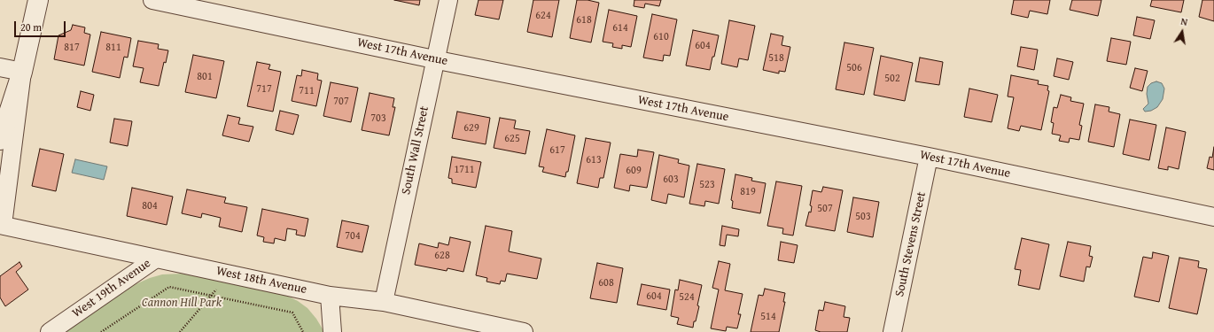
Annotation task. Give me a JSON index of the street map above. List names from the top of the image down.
{
  "streets": {
    "street": [
      "West 17th Avenue",
      "South Wall Street",
      "South Stevens Street",
      "West 18th Avenue",
      "West 19th Avenue"
    ]
  },
  "crossings": [
    ["West 17th Avenue", "South Wall Street"],
    ["West 17th Avenue", "South Stevens Street"],
    ["South Wall Street", "West 18th Avenue"],
    ["West 18th Avenue", "West 19th Avenue"]
  ],
  "parks": ["Cannon Hill Park"],
  "house_numbers": [
    "624",
    "618",
    "614",
    "610",
    "604",
    "817",
    "811",
    "518",
    "506",
    "801",
    "502",
    "717",
    "711",
    "707",
    "703",
    "629",
    "625",
    "617",
    "613",
    "1711",
    "609",
    "603",
    "523",
    "819",
    "804",
    "507",
    "503",
    "704",
    "628",
    "608",
    "604",
    "524",
    "514"
  ],
  "scale_bar": "20 m",
  "north": "top"
}
